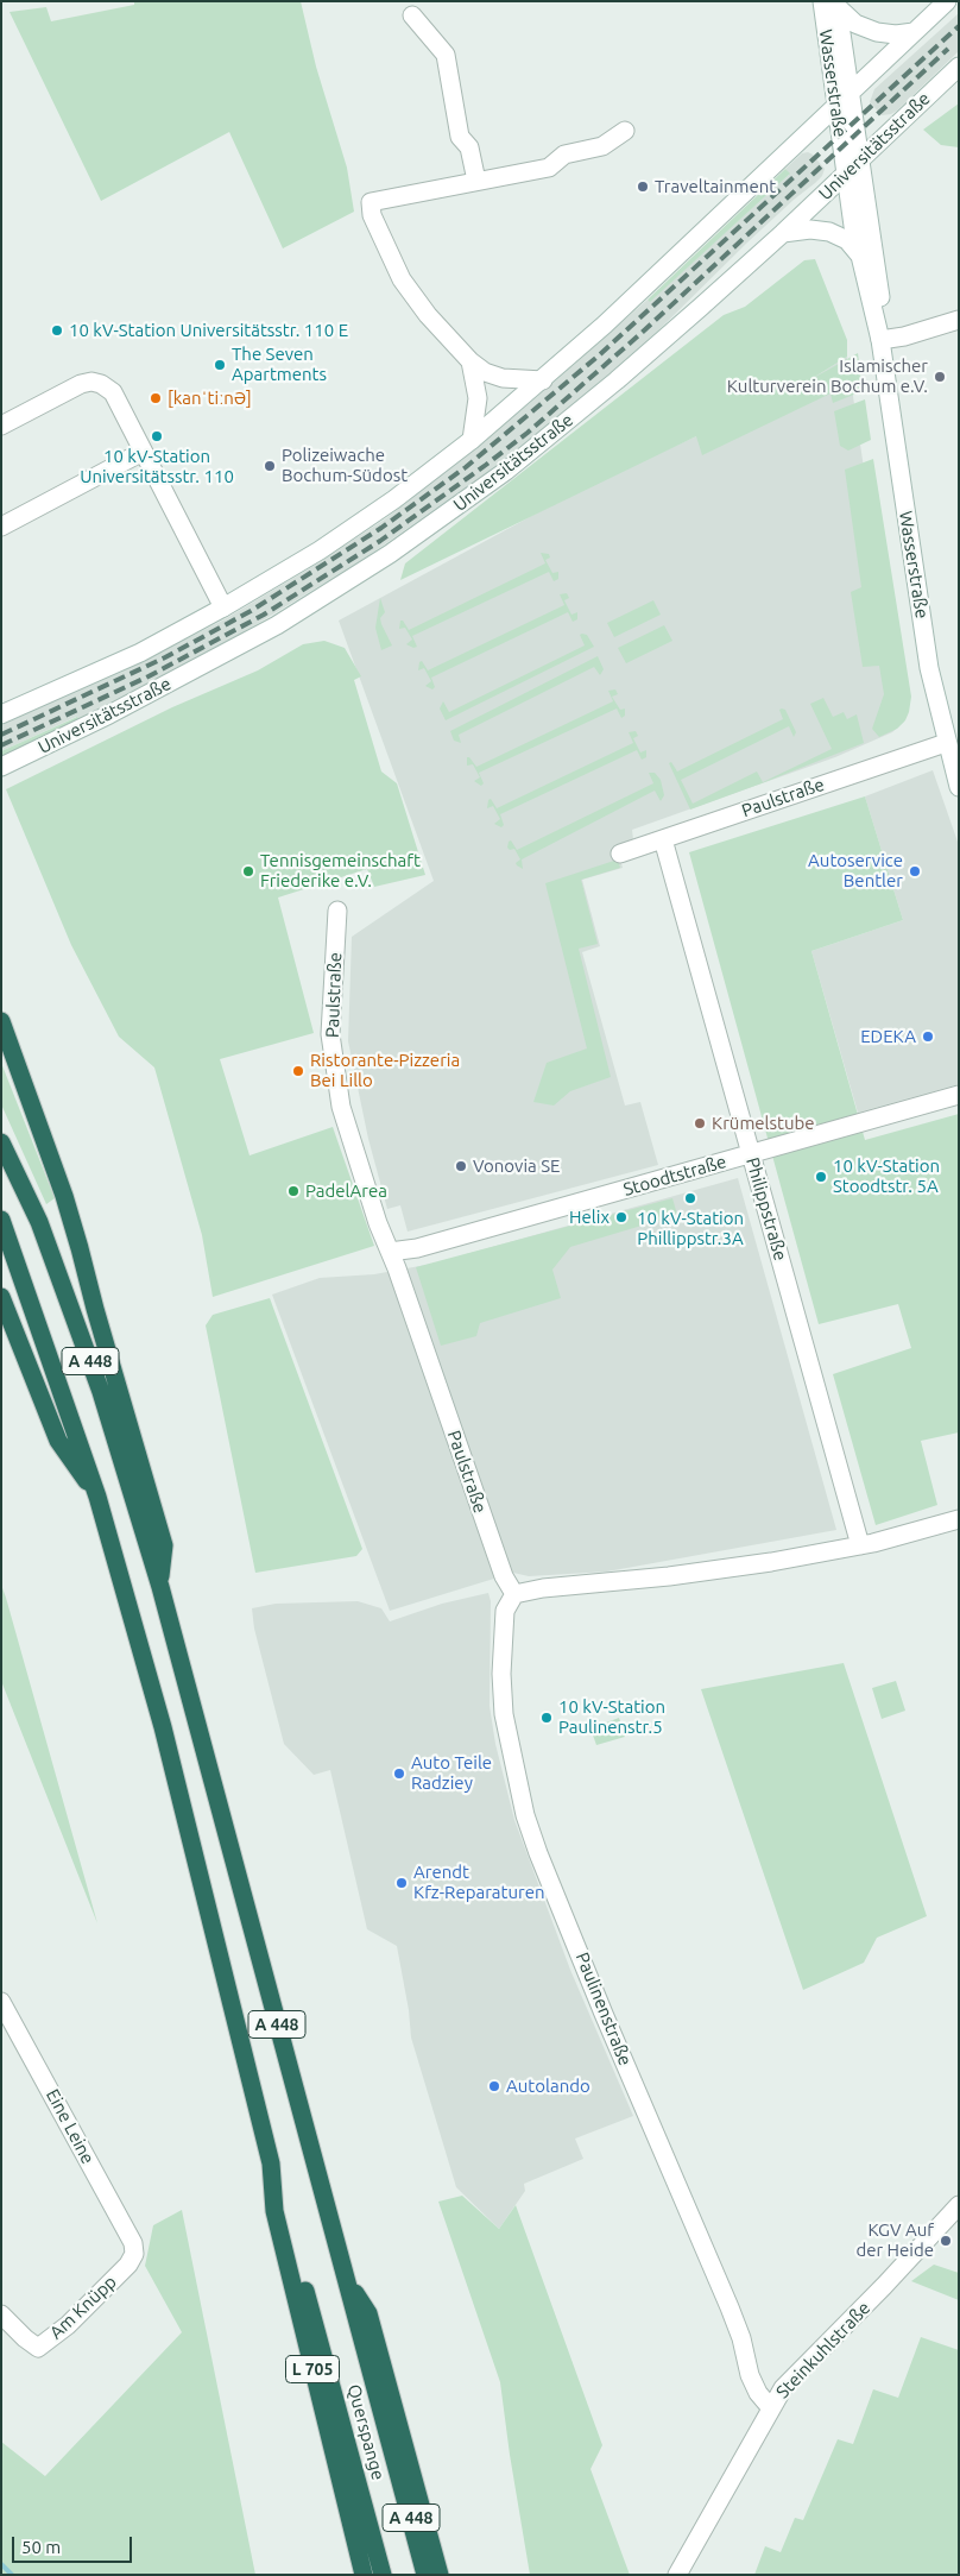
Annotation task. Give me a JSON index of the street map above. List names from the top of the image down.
{
  "streets": {
    "highway": ["A 448", "L 705", "Querspange"],
    "street": [
      "Wasserstraße",
      "Universitätsstraße",
      "Paulstraße",
      "Stoodtstraße",
      "Philippstraße",
      "Paulinenstraße",
      "Eine Leine",
      "Am Knüpp",
      "Steinkuhlstraße"
    ]
  },
  "crossings": [
    ["Wasserstraße", "Universitätsstraße"],
    ["Wasserstraße", "Paulstraße"],
    ["Paulstraße", "Stoodtstraße"],
    ["Paulstraße", "Philippstraße"],
    ["Paulstraße", "Paulinenstraße"],
    ["Stoodtstraße", "Philippstraße"],
    ["A 448", "L 705"],
    ["A 448", "Querspange"],
    ["Paulinenstraße", "Steinkuhlstraße"],
    ["Eine Leine", "Am Knüpp"],
    ["L 705", "Querspange"]
  ],
  "places": [
    "Traveltainment",
    "10 kV-Station Universitätsstr. 110 E",
    "The Seven Apartments",
    "Islamischer Kulturverein Bochum e.V.",
    "[kanˈtiːnə]",
    "10 kV-Station Universitätsstr. 110",
    "Polizeiwache Bochum-Südost",
    "Tennisgemeinschaft Friederike e.V.",
    "Autoservice Bentler",
    "EDEKA",
    "Ristorante-Pizzeria Bei Lillo",
    "Krümelstube",
    "Vonovia SE",
    "10 kV-Station Stoodtstr. 5A",
    "PadelArea",
    "10 kV-Station Phillippstr.3A",
    "Helix",
    "10 kV-Station Paulinenstr.5",
    "Auto Teile Radziey",
    "Arendt Kfz-Reparaturen",
    "Autolando",
    "KGV Auf der Heide"
  ],
  "scale_bar": "50 m"
}
